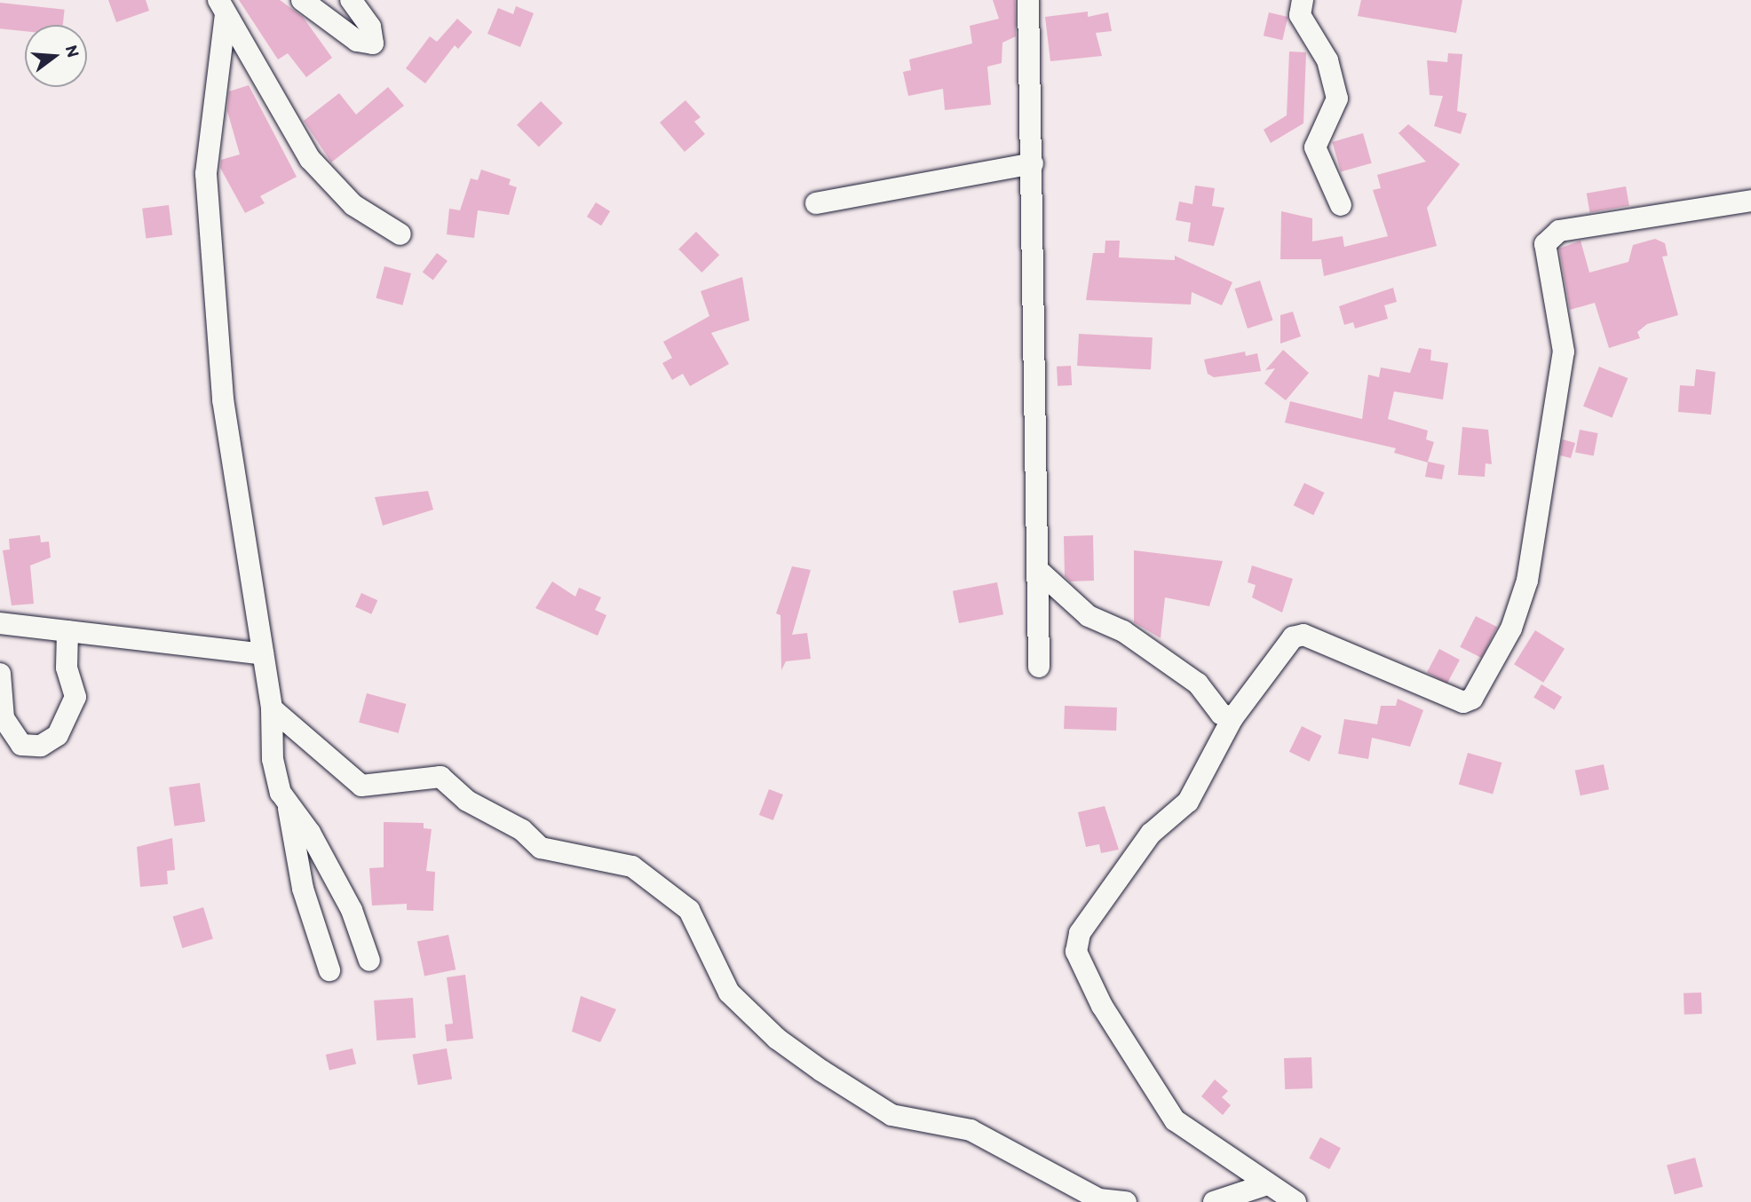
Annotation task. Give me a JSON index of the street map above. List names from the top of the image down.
{
  "north": "right"
}
